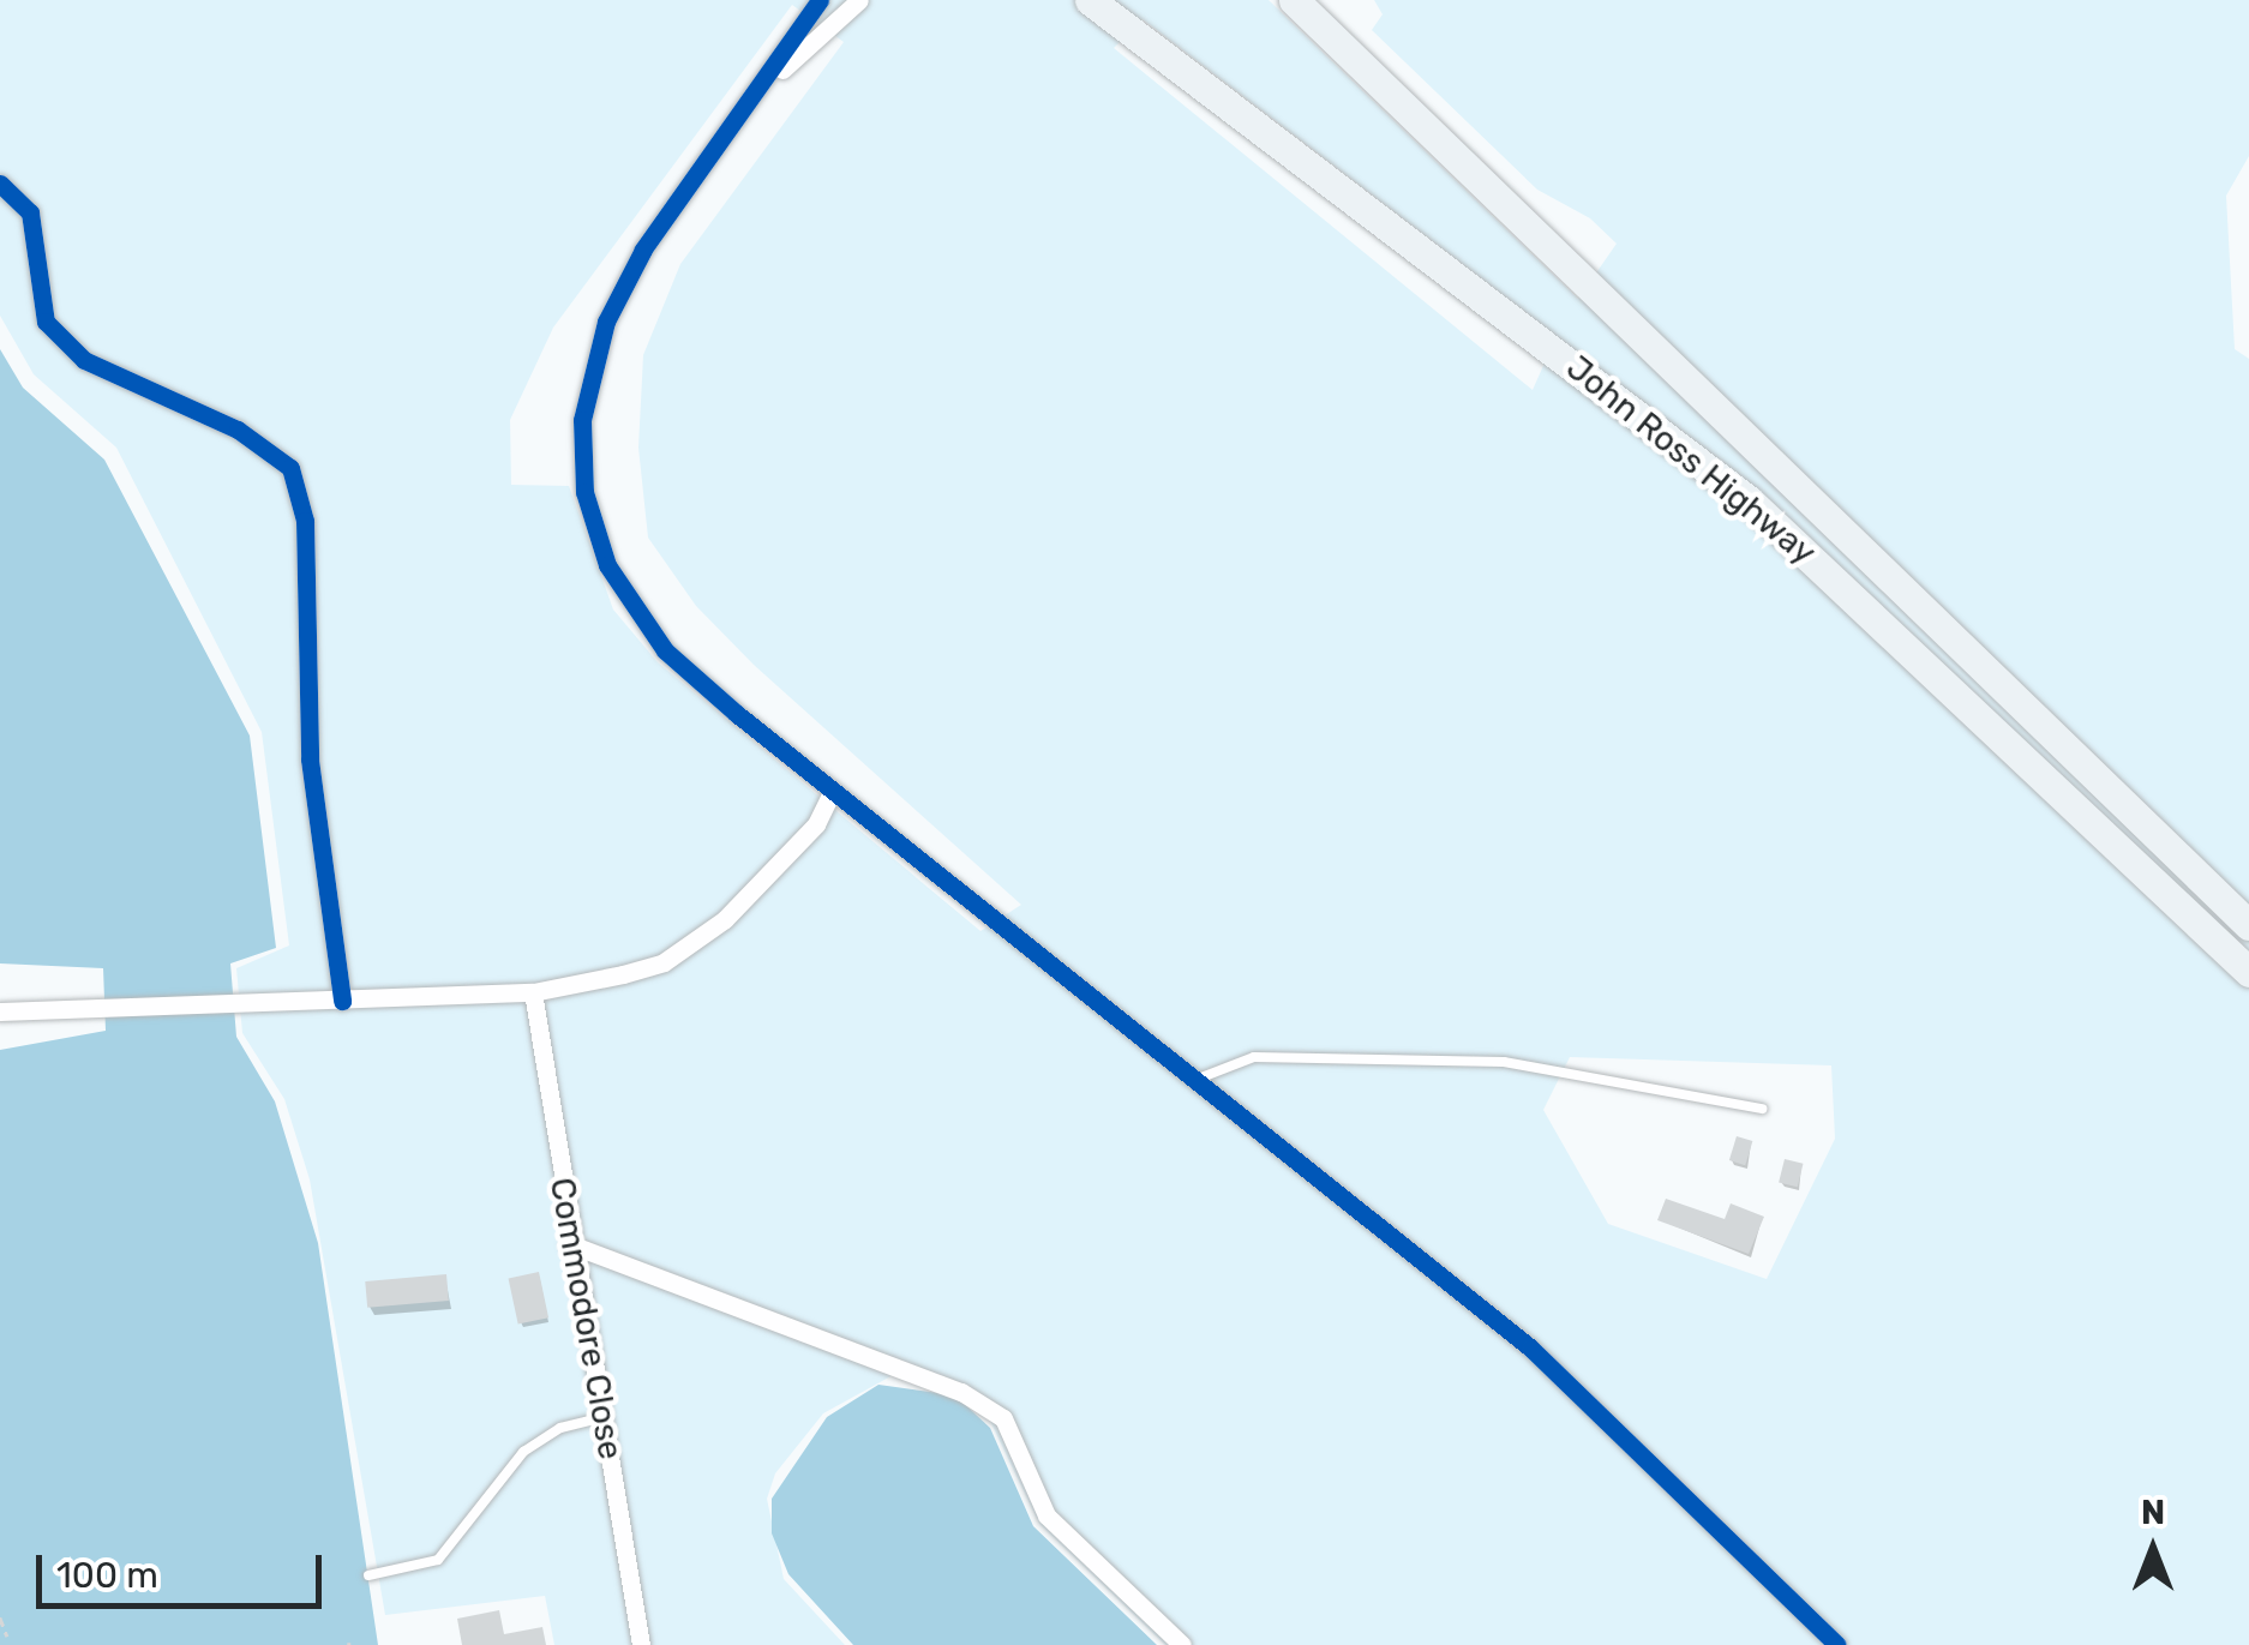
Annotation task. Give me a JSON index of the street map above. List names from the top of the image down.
{
  "streets": {
    "main road": ["John Ross Highway"],
    "street": ["Commodore Close"]
  },
  "scale_bar": "100 m",
  "north": "top"
}
